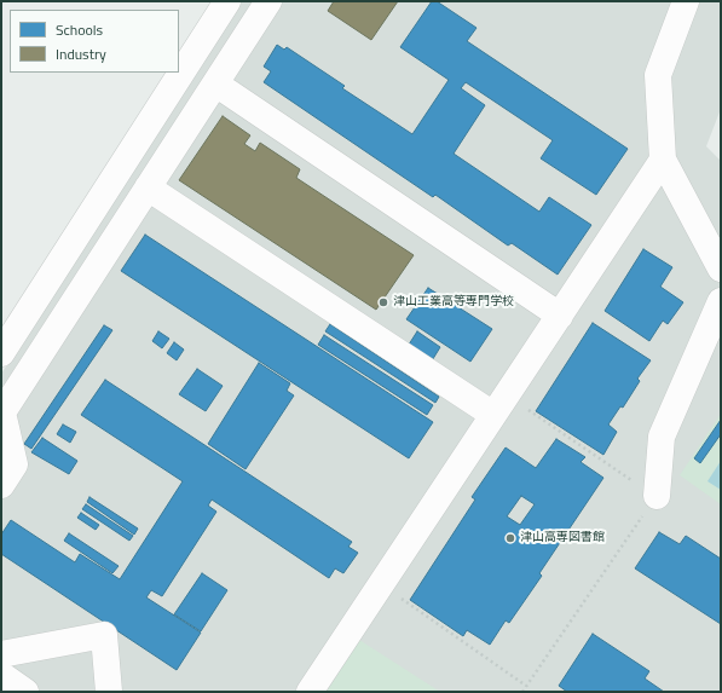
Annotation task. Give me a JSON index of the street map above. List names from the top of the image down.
{
  "places": ["津山工業高等専門学校", "津山高専図書館"],
  "legend": ["Schools", "Industry"]
}
